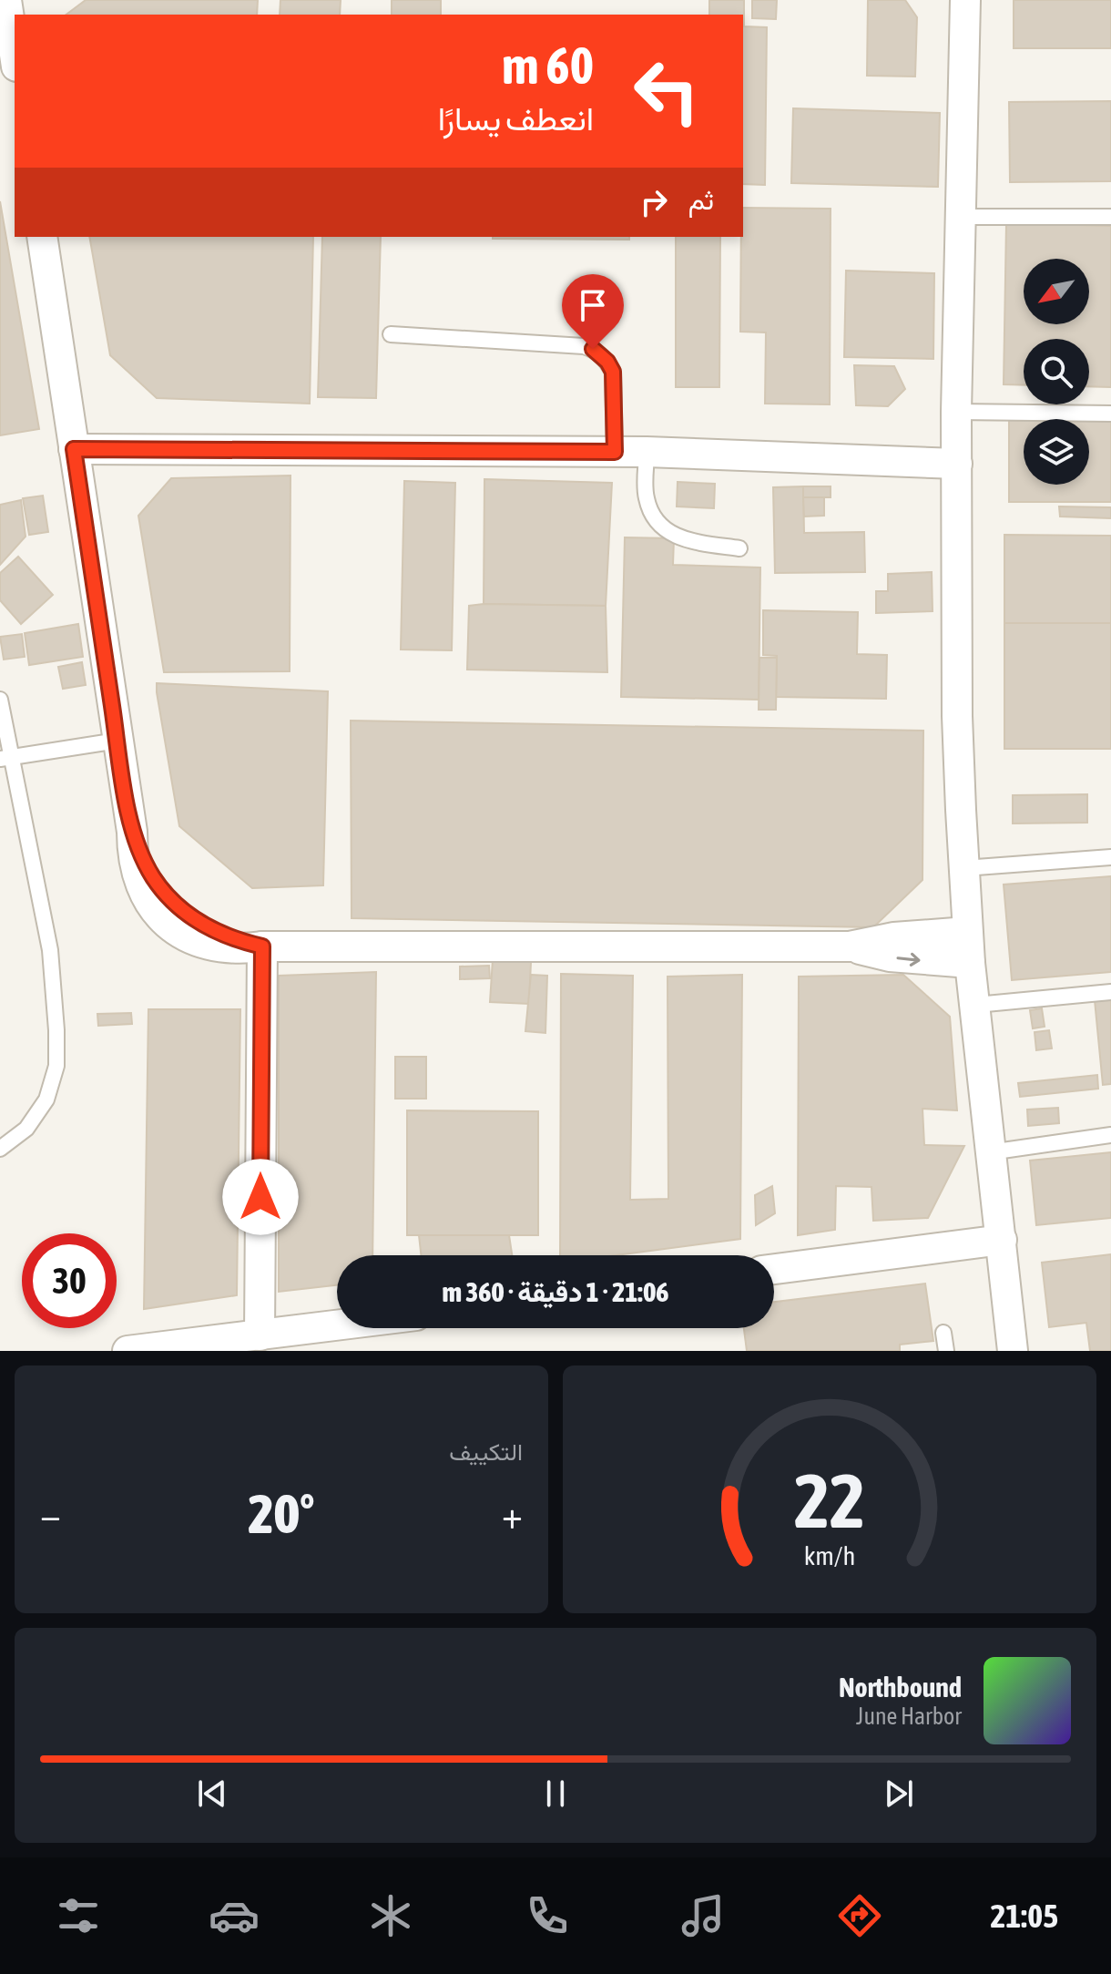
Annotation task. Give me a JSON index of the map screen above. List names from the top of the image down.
{
  "north": "bottom left",
  "page": {
    "turn": ["60 m", "انعطف يسارًا"],
    "then": "ثم",
    "limit": "30",
    "trip": "21:06 · 1 دقيقة · 360 m",
    "tile": "التكييف",
    "heat": ["−", "20°", "+"],
    "song": ["Northbound", "June Harbor"],
    "tabs": "21:05",
    "gauge": ["22", "km/h"]
  }
}
